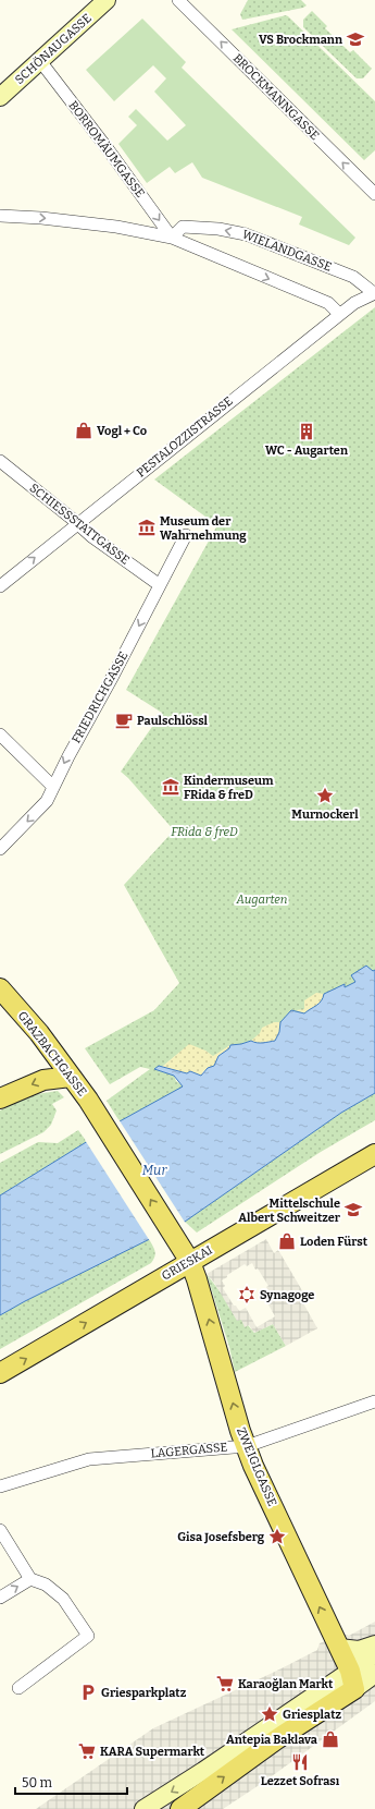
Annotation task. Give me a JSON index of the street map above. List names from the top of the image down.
{
  "streets": {
    "main road": [
      "SCHÖNAUGASSE",
      "GRAZBACHGASSE",
      "GRIESKAI",
      "ZWEIGLGASSE"
    ],
    "street": [
      "BROCKMANNGASSE",
      "BORROMÄUMGASSE",
      "WIELANDGASSE",
      "PESTALOZZISTRASSE",
      "SCHIESSSTATTGASSE",
      "FRIEDRICHGASSE",
      "LAGERGASSE"
    ]
  },
  "crossings": [
    ["SCHÖNAUGASSE", "BORROMÄUMGASSE"],
    ["BORROMÄUMGASSE", "WIELANDGASSE"],
    ["WIELANDGASSE", "PESTALOZZISTRASSE"],
    ["PESTALOZZISTRASSE", "SCHIESSSTATTGASSE"],
    ["SCHIESSSTATTGASSE", "FRIEDRICHGASSE"],
    ["GRAZBACHGASSE", "ZWEIGLGASSE"],
    ["GRIESKAI", "ZWEIGLGASSE"],
    ["LAGERGASSE", "ZWEIGLGASSE"]
  ],
  "one_way": [
    "BROCKMANNGASSE",
    "BORROMÄUMGASSE",
    "FRIEDRICHGASSE",
    "GRAZBACHGASSE",
    "GRIESKAI",
    "ZWEIGLGASSE"
  ],
  "water": ["Mur"],
  "parks": ["FRida & freD", "Augarten"],
  "places": {
    "school or university": ["VS Brockmann", "Mittelschule Albert Schweitzer"],
    "shop": ["Vogl + Co", "Loden Fürst", "Antepia Baklava"],
    "building": ["WC - Augarten"],
    "museum": ["Museum der Wahrnehmung", "Kindermuseum FRida & freD"],
    "cafe": ["Paulschlössl"],
    "place": ["Murnockerl", "Gisa Josefsberg", "Griesplatz"],
    "synagogue": ["Synagoge"],
    "supermarket": ["Karaoğlan Markt", "KARA Supermarkt"],
    "parking": ["Griesparkplatz"],
    "restaurant": ["Lezzet Sofrası"]
  },
  "scale_bar": "50 m"
}
